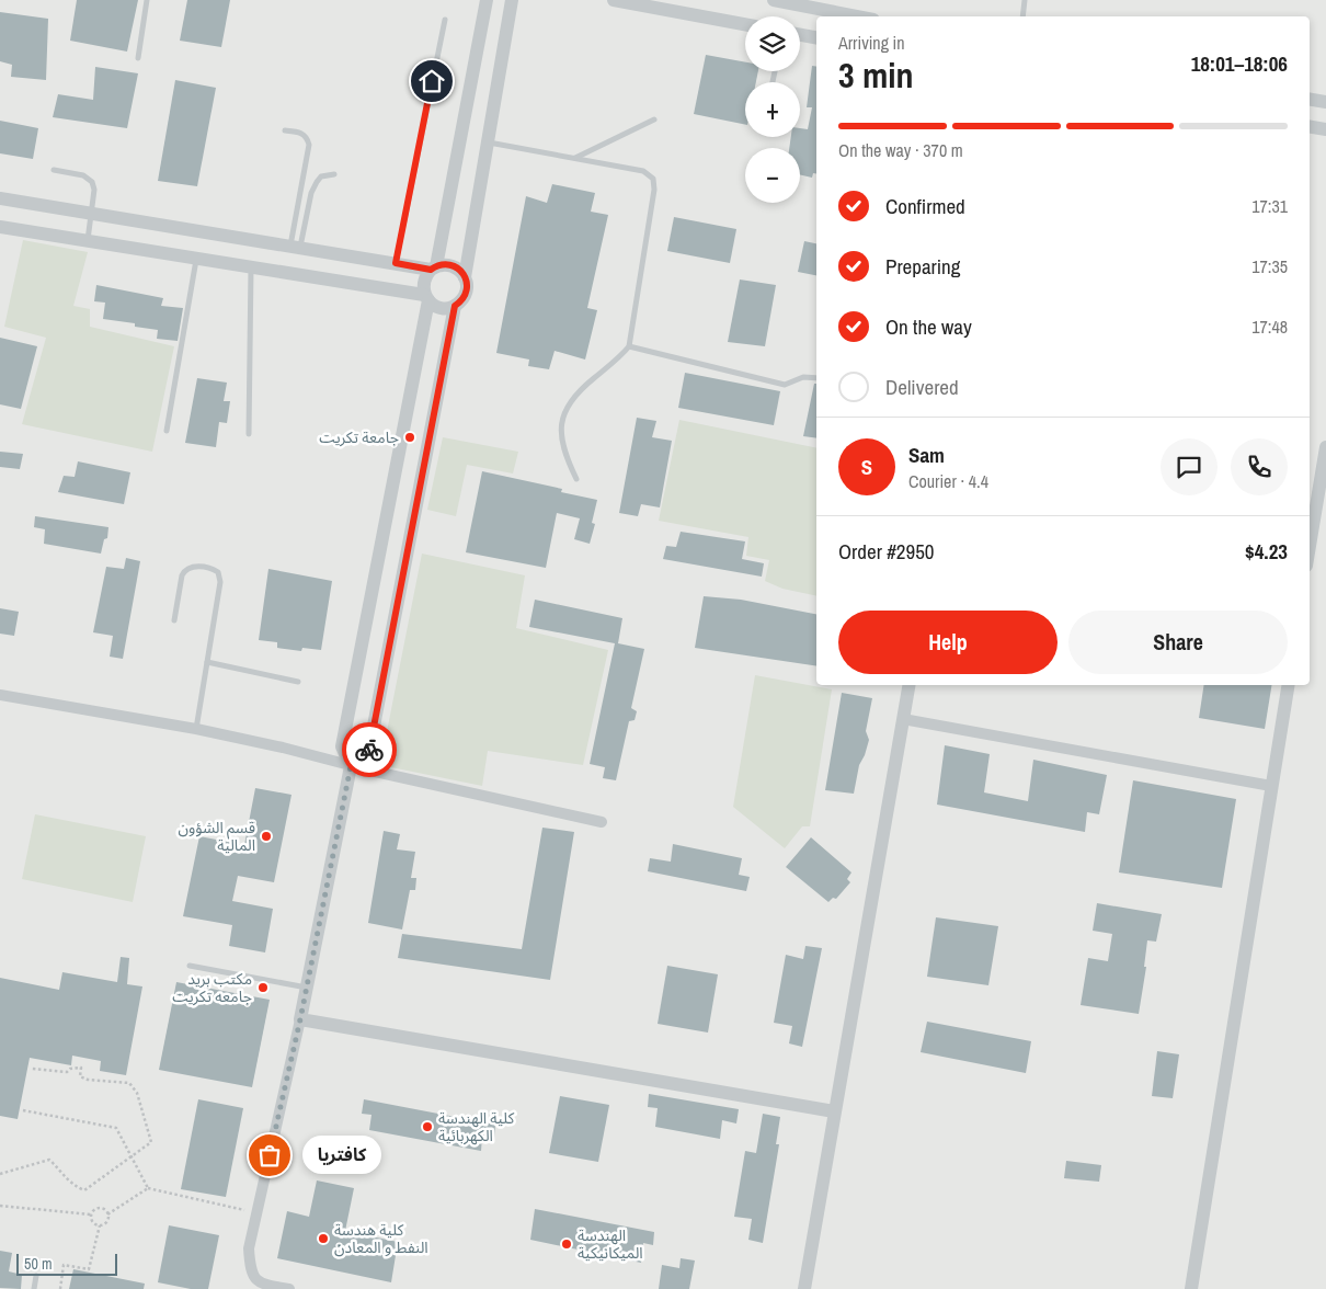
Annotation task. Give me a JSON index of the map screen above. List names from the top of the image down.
{
  "places": [
    "جامعة تكريت",
    "قسم الشؤون المالية",
    "مكتب بريد جامعه تكريت",
    "كلية الهندسة الكهربائية",
    "كافتريا",
    "كلية هندسة النفط و المعادن",
    "الهندسة الميكانيكية"
  ],
  "scale_bar": "50 m",
  "page": {
    "map_buttons": ["+", "−"],
    "heading": ["3 min", "Arriving in", "18:01–18:06"],
    "panel": [
      "Sam",
      "Courier · 4.4",
      "Order #2950",
      "$4.23"
    ],
    "bar": "On the way · 370 m",
    "list": [
      ["Confirmed", "17:31"],
      ["Preparing", "17:35"],
      ["On the way", "17:48"],
      "Delivered"
    ],
    "round": "S",
    "buttons": ["Help", "Share"],
    "bubble": "كافتريا",
    "scale": "50 m"
  }
}
